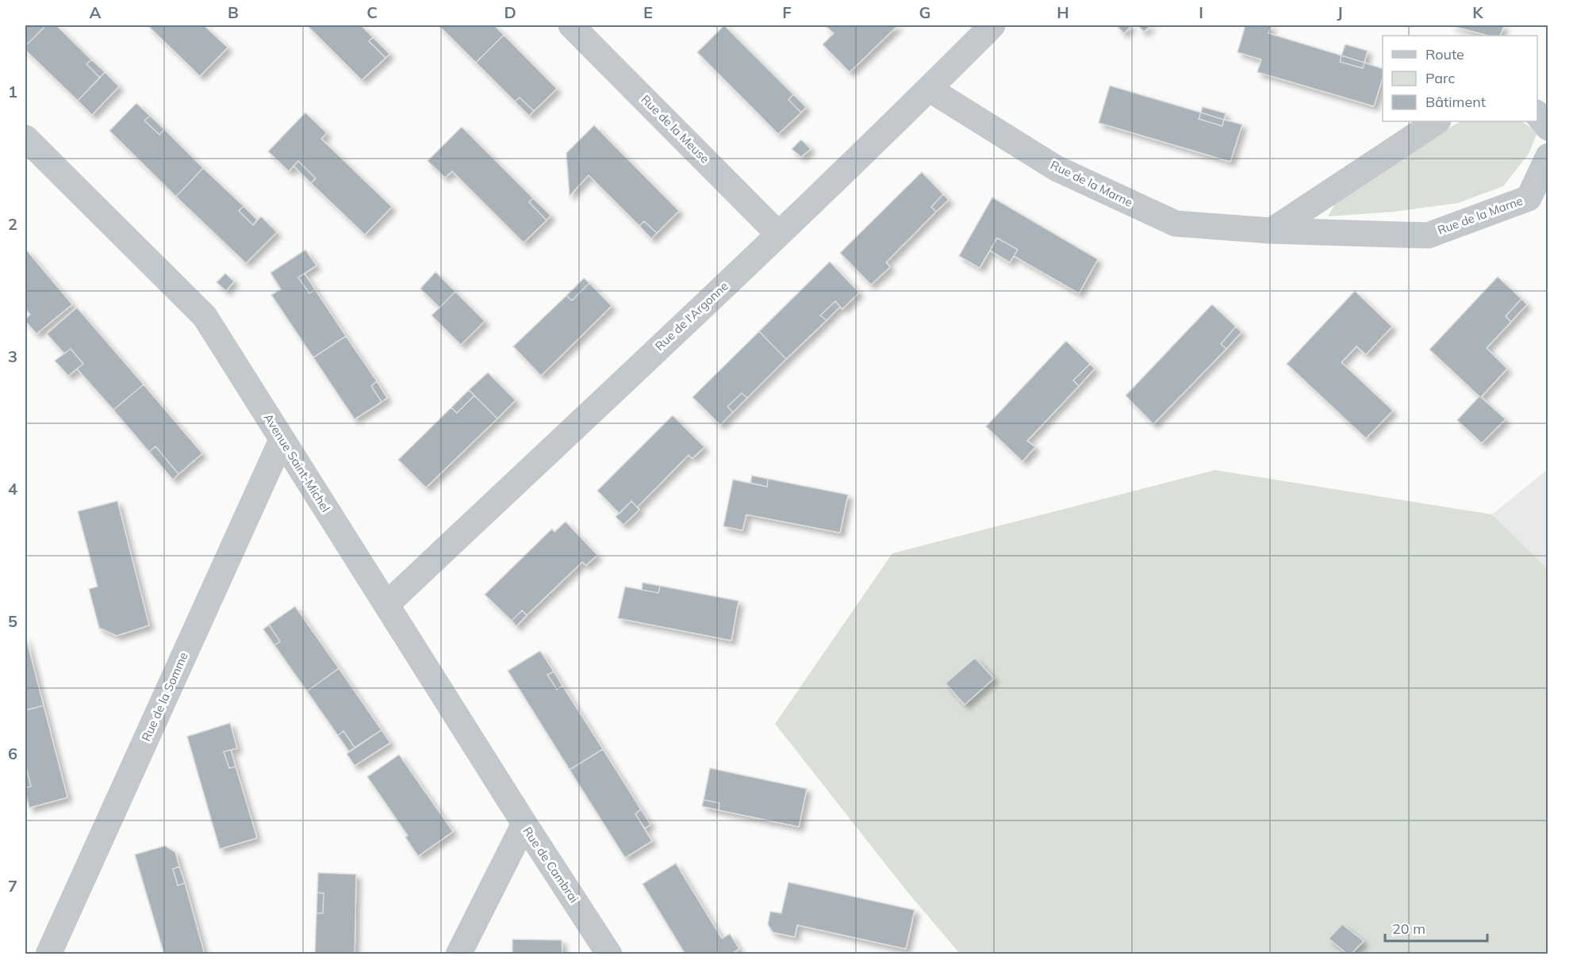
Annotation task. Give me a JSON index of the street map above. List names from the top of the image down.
{
  "streets": {
    "street": [
      "Rue de la Meuse",
      "Rue de la Marne",
      "Rue de l'Argonne",
      "Avenue Saint-Michel",
      "Rue de la Somme",
      "Rue de Cambrai"
    ]
  },
  "crossings": [
    ["Rue de la Meuse", "Rue de l'Argonne"],
    ["Rue de la Marne", "Rue de l'Argonne"],
    ["Rue de l'Argonne", "Avenue Saint-Michel"],
    ["Avenue Saint-Michel", "Rue de la Somme"],
    ["Avenue Saint-Michel", "Rue de Cambrai"]
  ],
  "legend": ["Route", "Parc", "Bâtiment"],
  "scale_bar": "20 m",
  "grid": {
    "columns": [
      "A",
      "B",
      "C",
      "D",
      "E",
      "F",
      "G",
      "H",
      "I",
      "J",
      "K"
    ],
    "rows": [
      "1",
      "2",
      "3",
      "4",
      "5",
      "6",
      "7"
    ]
  }
}
